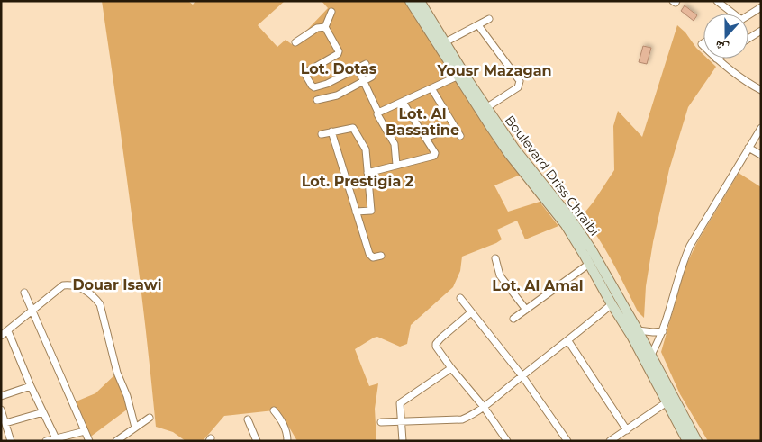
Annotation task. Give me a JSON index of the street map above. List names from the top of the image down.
{
  "streets": {
    "main road": ["Boulevard Driss Chraibi"]
  },
  "districts": [
    "Lot. Dotas",
    "Yousr Mazagan",
    "Lot. Al Bassatine",
    "Lot. Prestigia 2",
    "Douar Isawi",
    "Lot. Al Amal"
  ],
  "north": "bottom"
}
